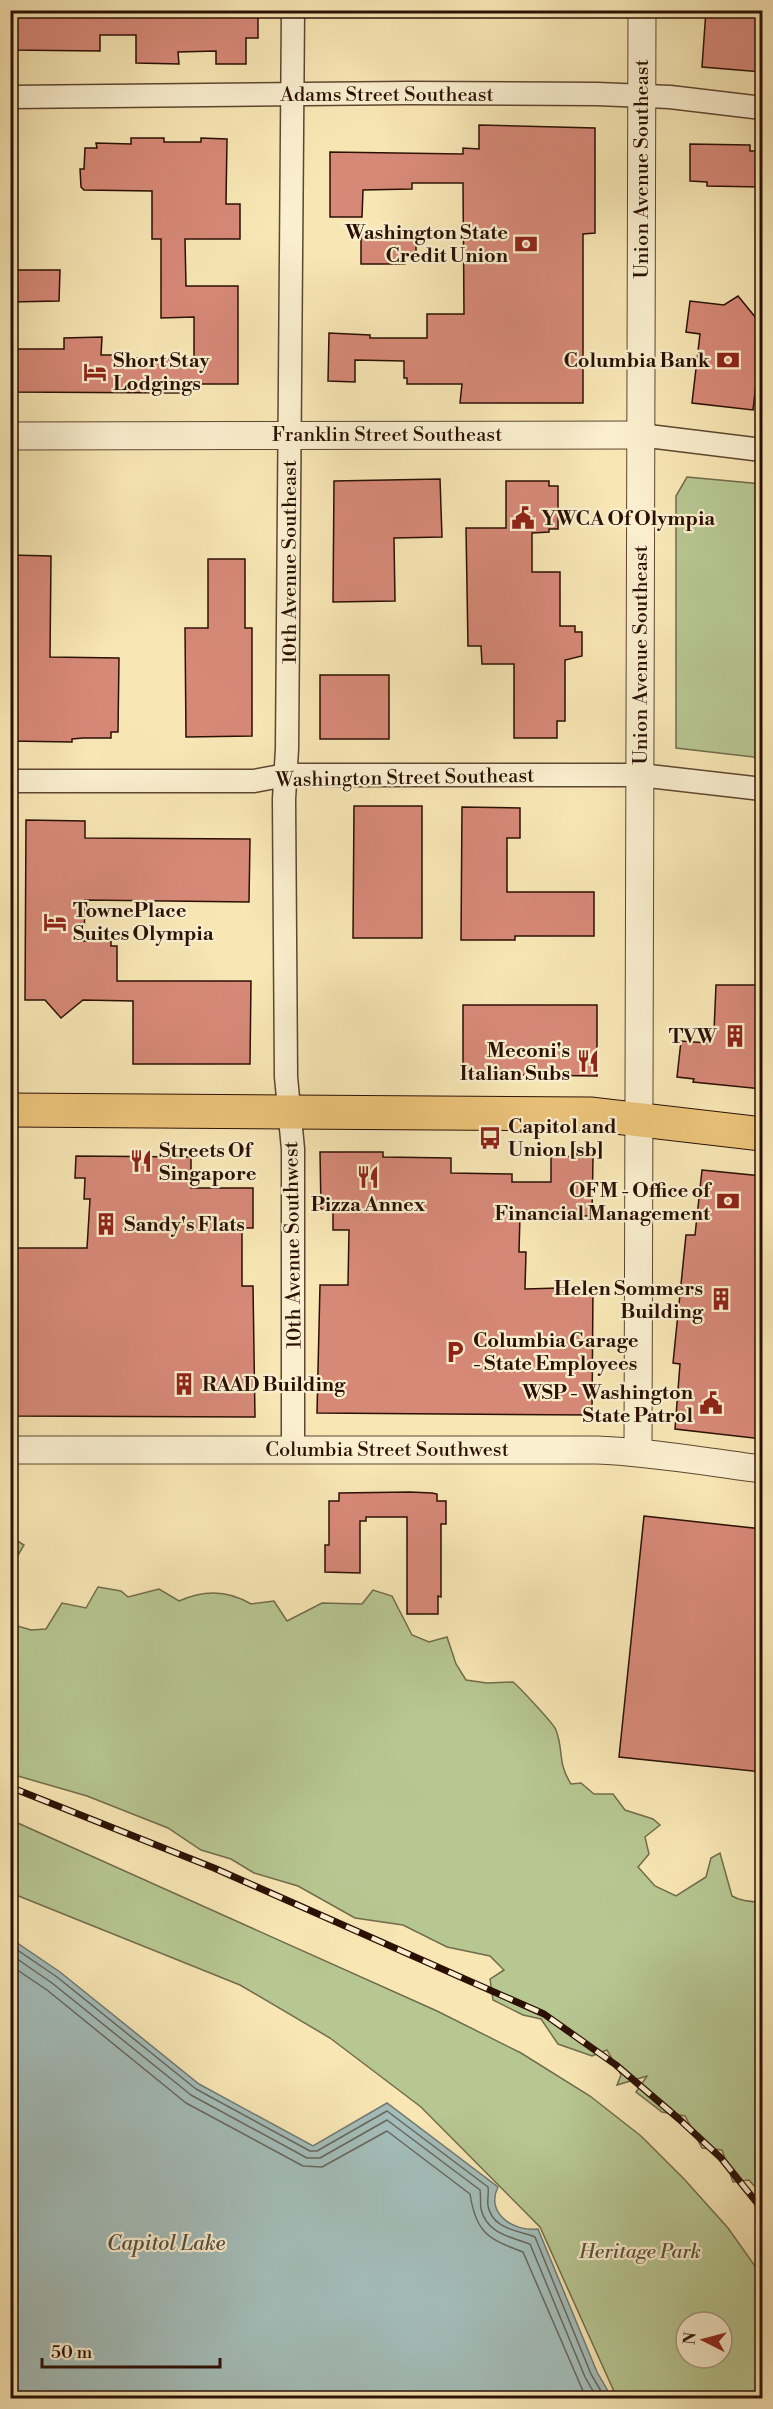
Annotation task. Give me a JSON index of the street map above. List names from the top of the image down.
{
  "streets": {
    "street": [
      "Adams Street Southeast",
      "Union Avenue Southeast",
      "Franklin Street Southeast",
      "10th Avenue Southeast",
      "Washington Street Southeast",
      "10th Avenue Southwest",
      "Columbia Street Southwest"
    ]
  },
  "crossings": [
    ["Adams Street Southeast", "Union Avenue Southeast"],
    ["Adams Street Southeast", "10th Avenue Southeast"],
    ["Union Avenue Southeast", "Franklin Street Southeast"],
    ["Union Avenue Southeast", "Washington Street Southeast"],
    ["Union Avenue Southeast", "Columbia Street Southwest"],
    ["Franklin Street Southeast", "10th Avenue Southeast"],
    ["10th Avenue Southeast", "Washington Street Southeast"],
    ["10th Avenue Southeast", "10th Avenue Southwest"],
    ["10th Avenue Southwest", "Columbia Street Southwest"]
  ],
  "water": ["Capitol Lake"],
  "parks": ["Heritage Park"],
  "places": {
    "bank": ["Washington State Credit Union", "Columbia Bank", "OFM - Office of Financial Management"],
    "hotel": ["Short Stay Lodgings", "TownePlace Suites Olympia"],
    "public building": ["YWCA Of Olympia", "WSP - Washington State Patrol"],
    "building": [
      "TVW",
      "Sandy's Flats",
      "Helen Sommers Building",
      "RAAD Building"
    ],
    "restaurant": ["Meconi's Italian Subs", "Streets Of Singapore", "Pizza Annex"],
    "bus stop": ["Capitol and Union [sb]"],
    "parking": ["Columbia Garage - State Employees"]
  },
  "scale_bar": "50 m",
  "north": "left"
}
